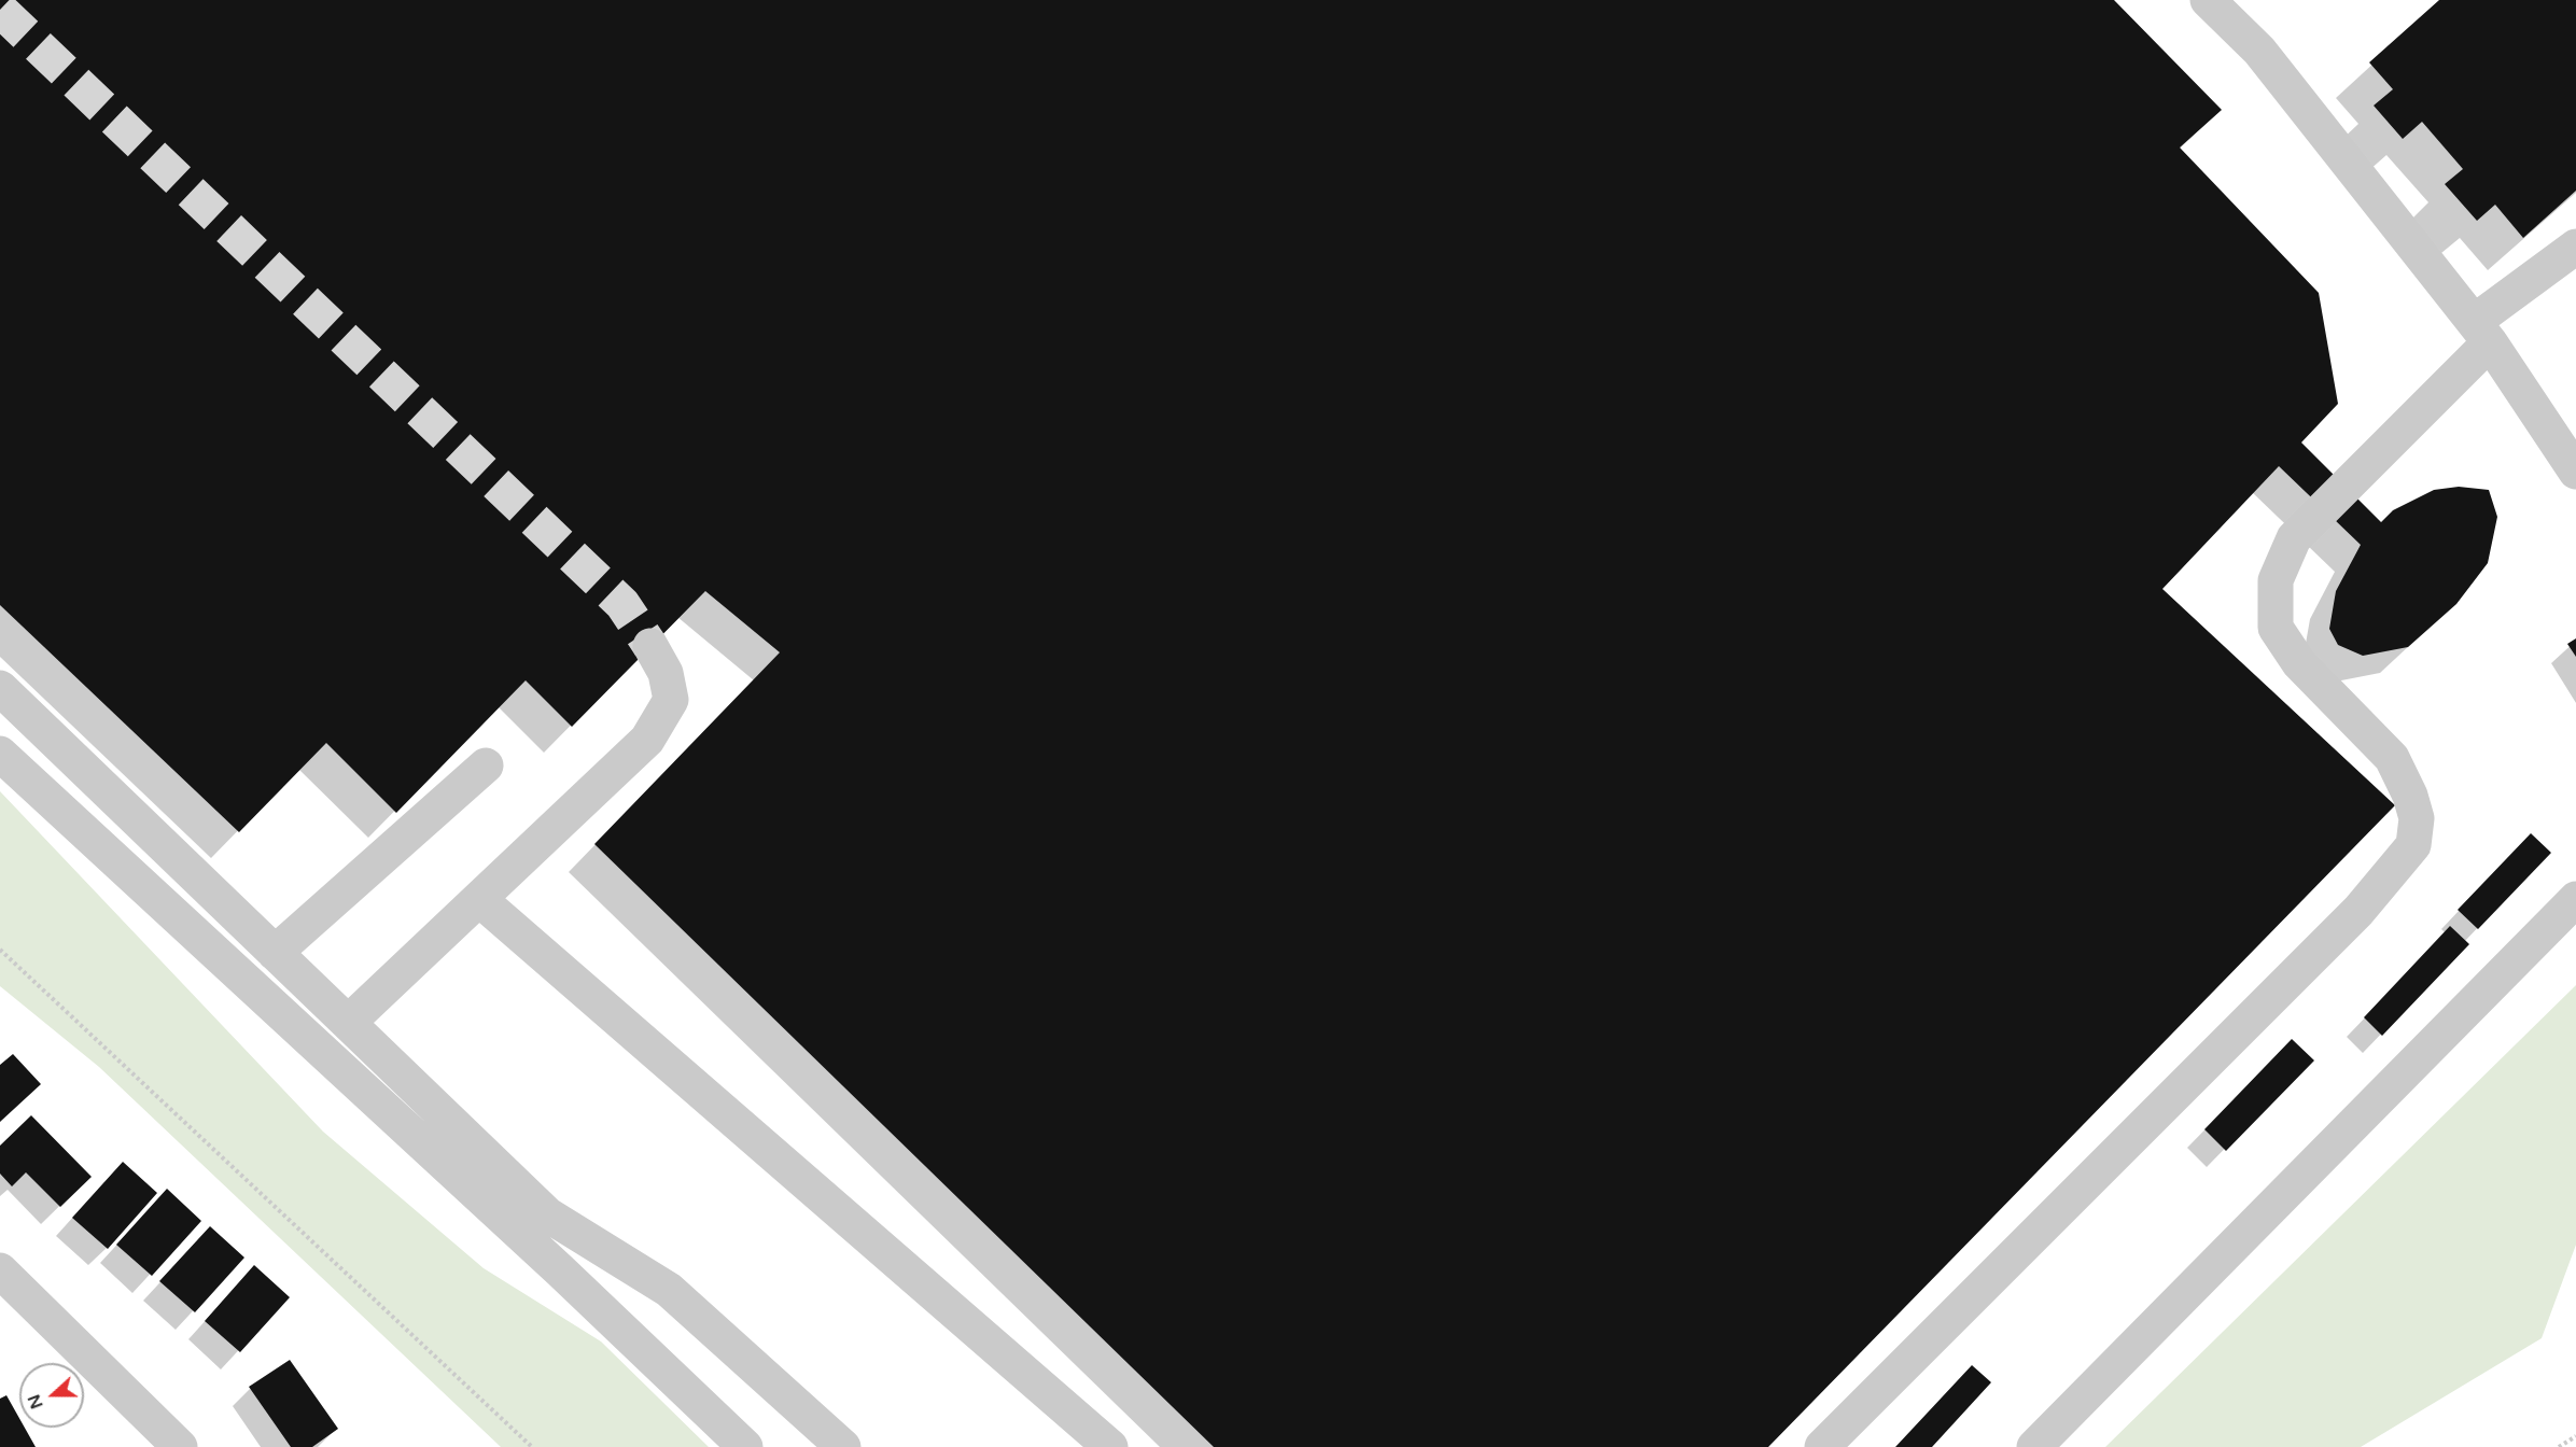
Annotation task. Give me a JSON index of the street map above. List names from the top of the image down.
{
  "north": "left"
}
